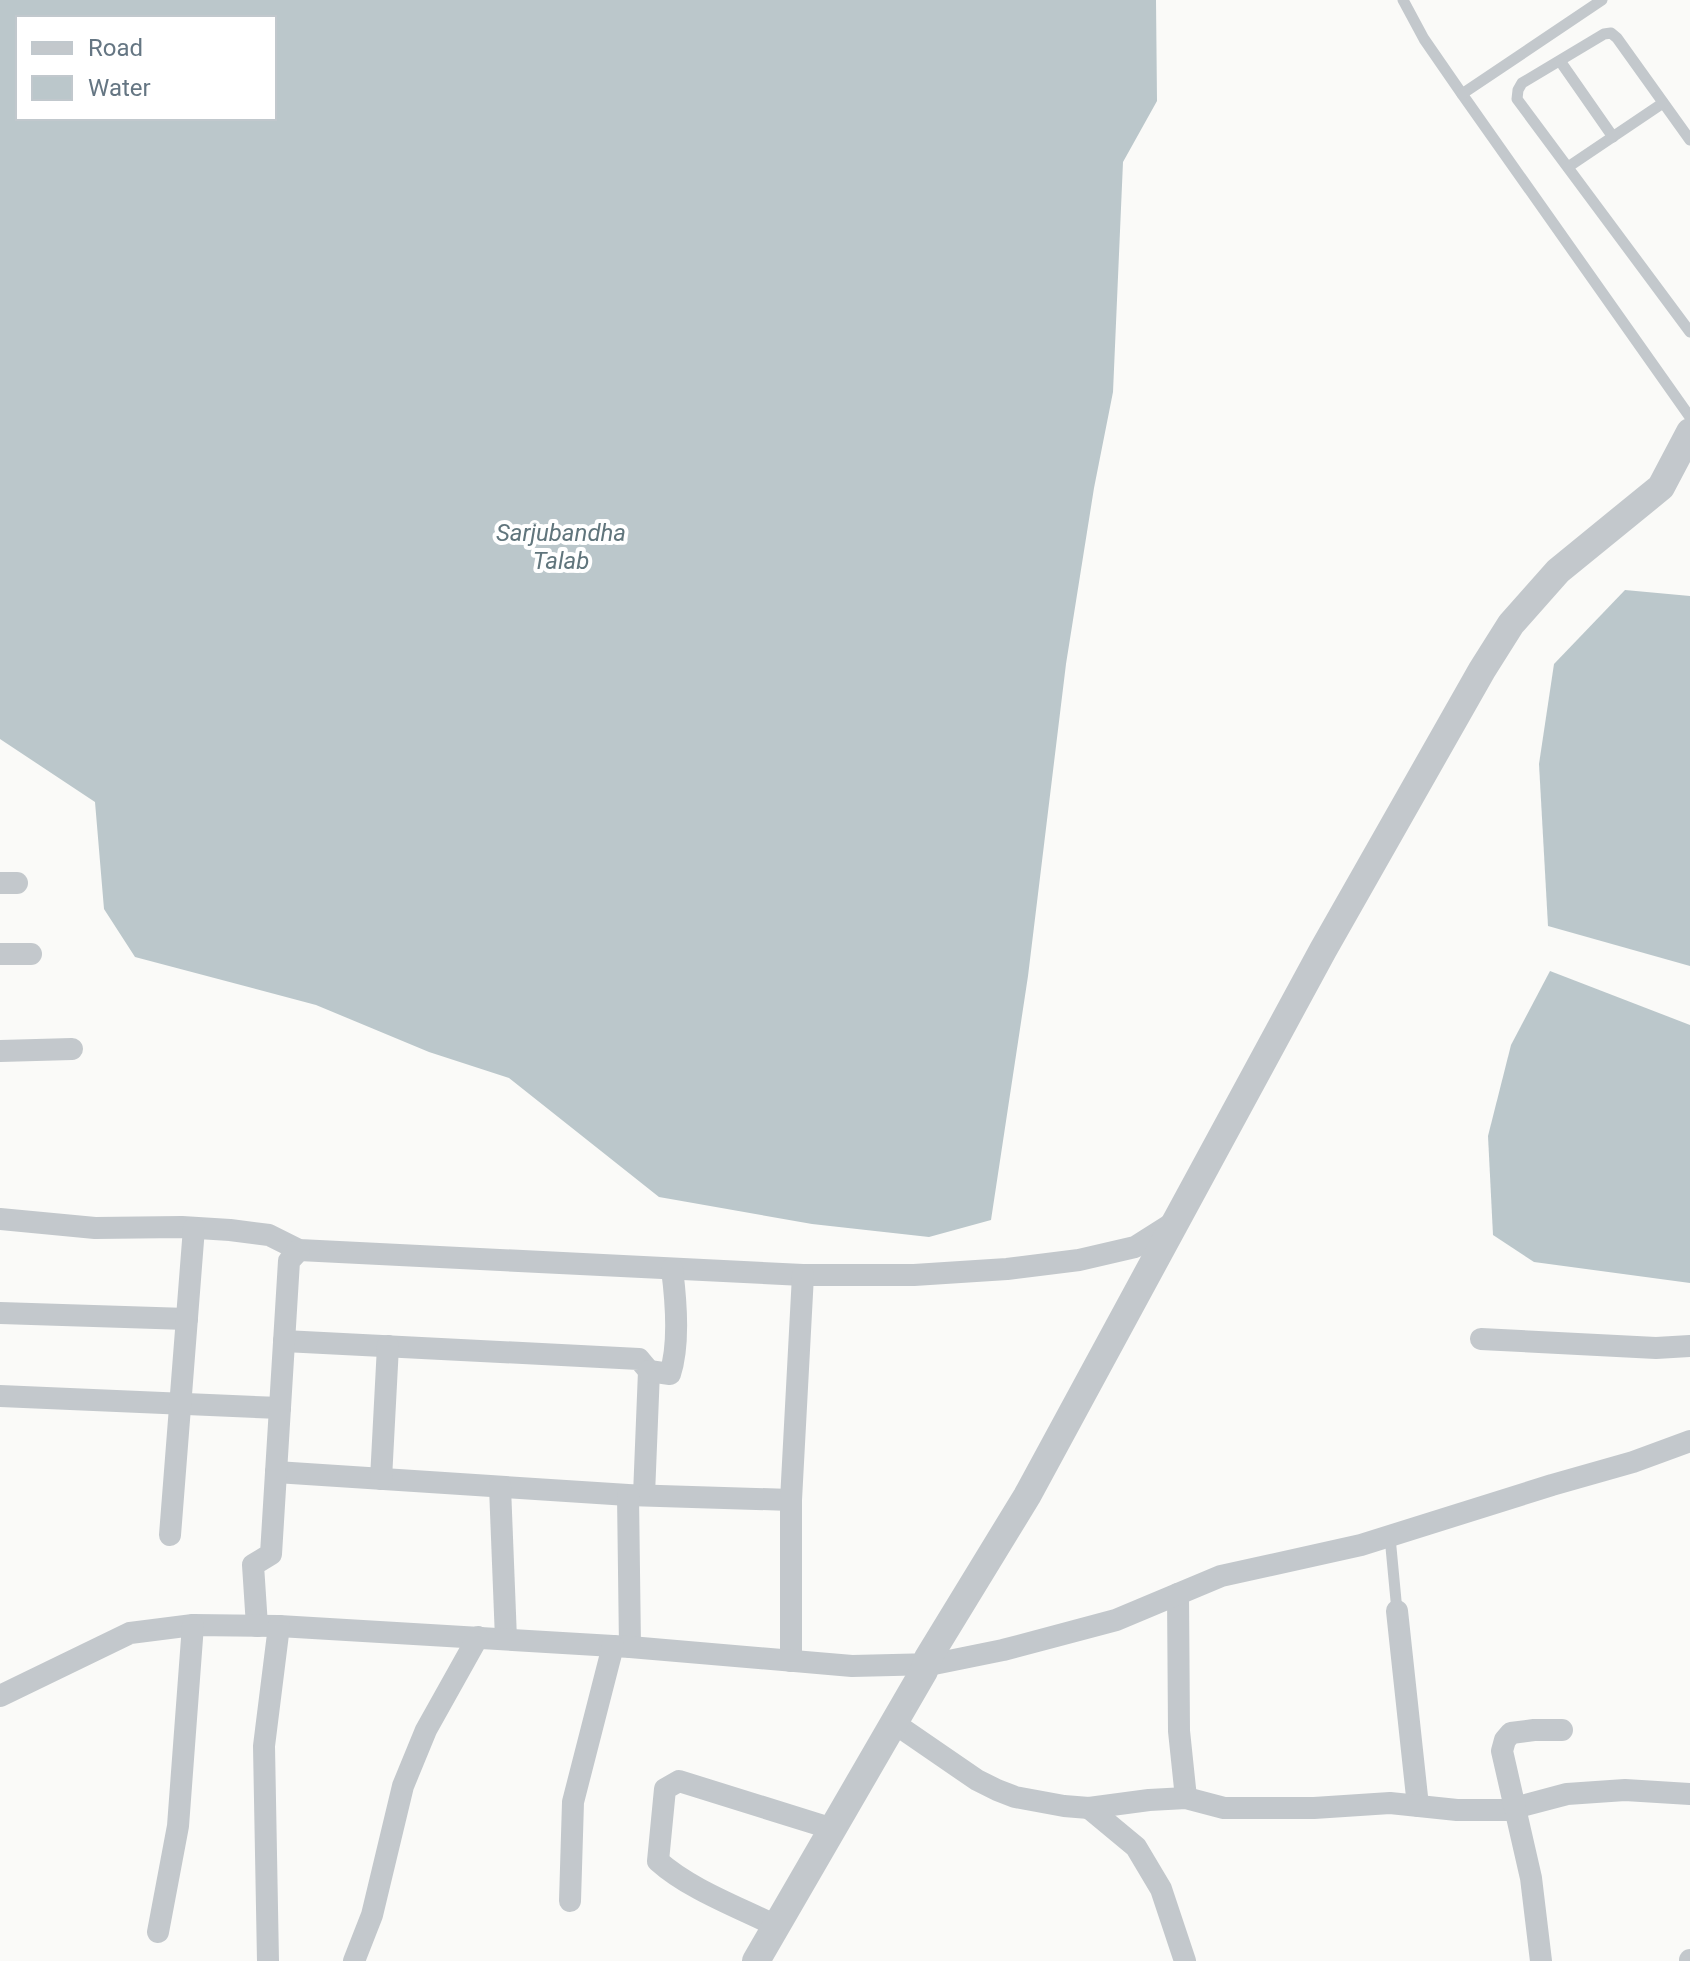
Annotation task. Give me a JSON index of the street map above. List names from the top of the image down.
{
  "water": ["Sarjubandha Talab"],
  "legend": ["Road", "Water"]
}
